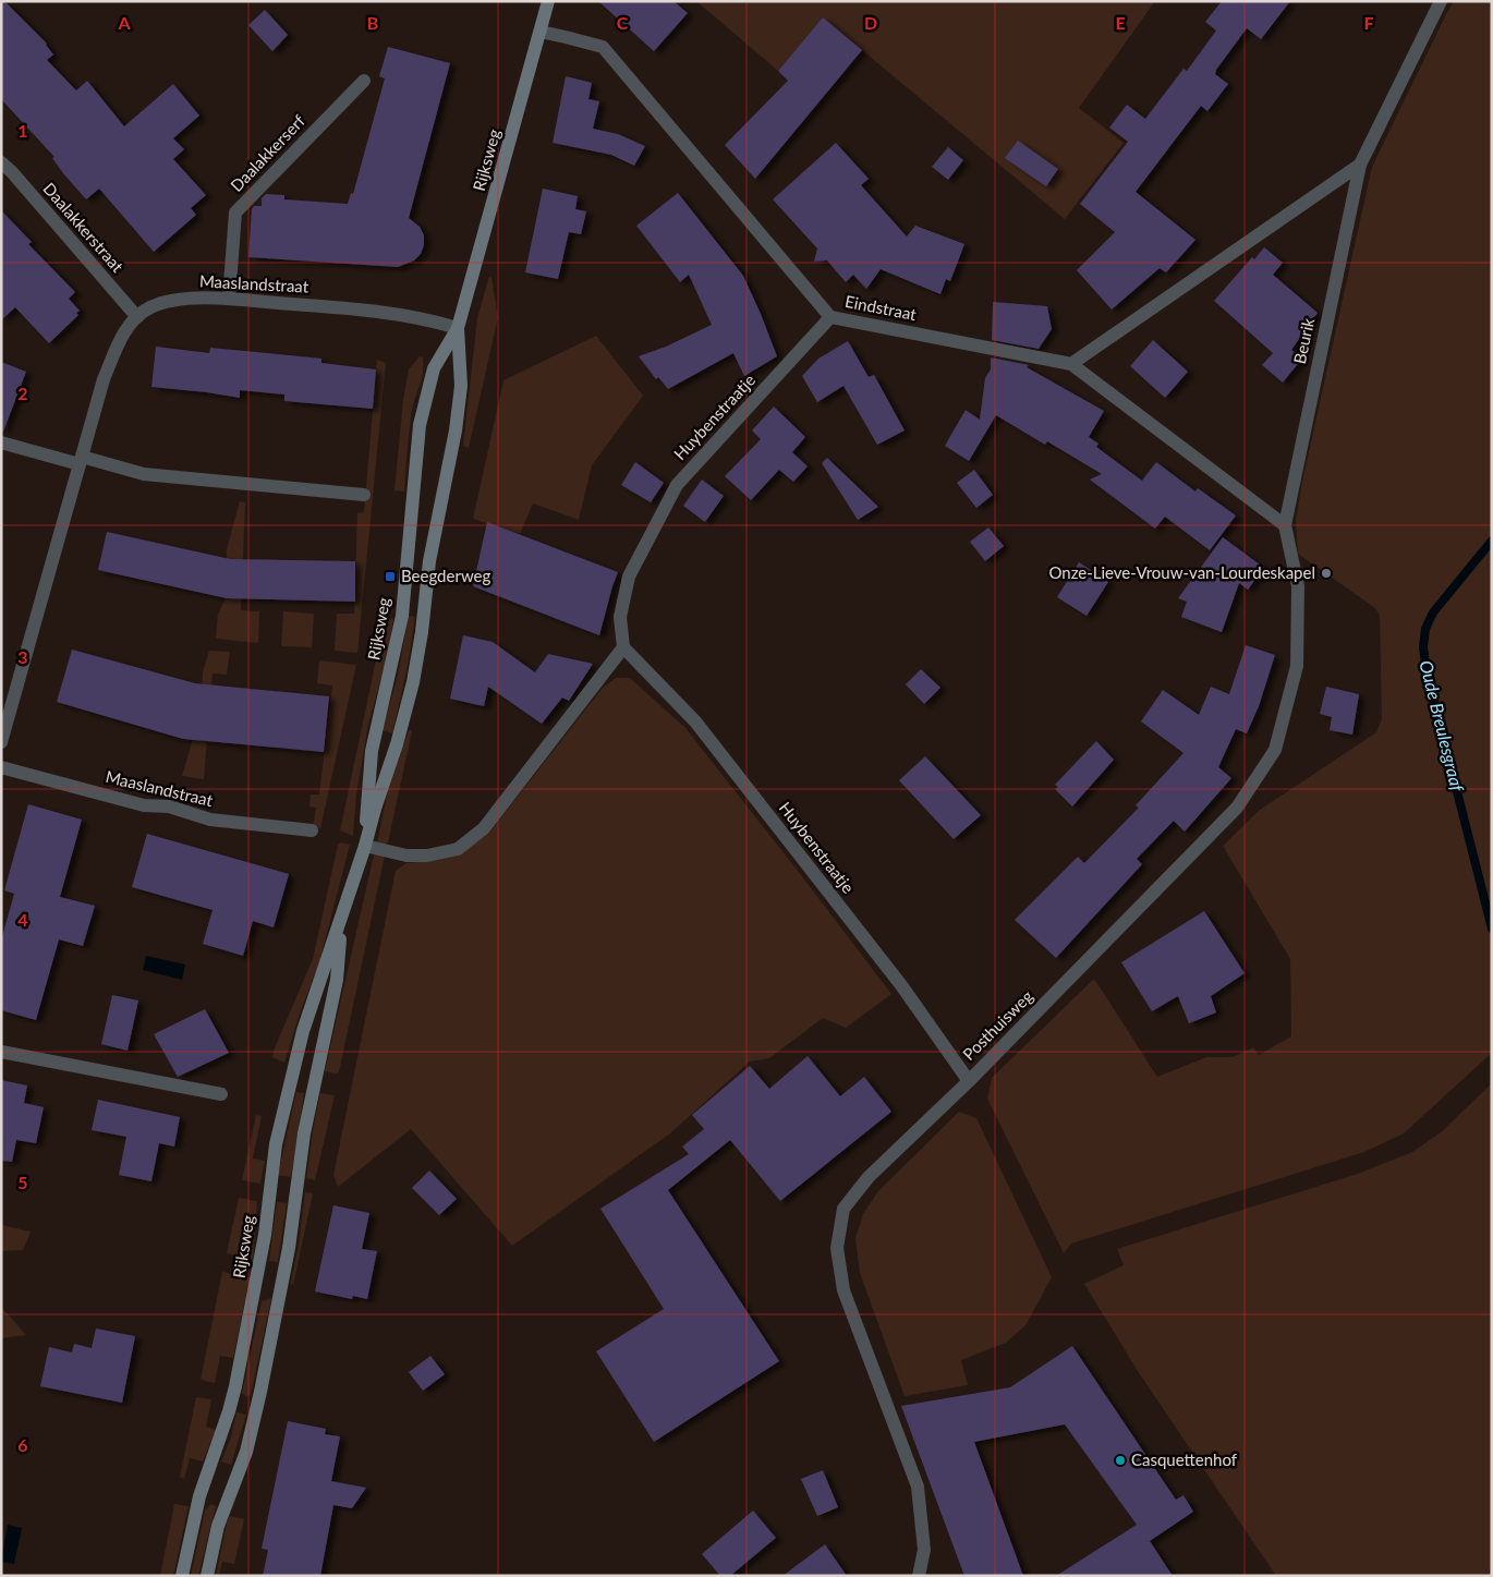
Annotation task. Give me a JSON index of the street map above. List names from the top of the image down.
{
  "streets": {
    "main road": ["Rijksweg"],
    "street": [
      "Daalakkerserf",
      "Daalakkerstraat",
      "Maaslandstraat",
      "Eindstraat",
      "Beurik",
      "Huybenstraatje",
      "Posthuisweg"
    ]
  },
  "crossings": [
    ["Daalakkerserf", "Maaslandstraat"],
    ["Rijksweg", "Maaslandstraat"],
    ["Rijksweg", "Eindstraat"],
    ["Daalakkerstraat", "Maaslandstraat"],
    ["Eindstraat", "Beurik"],
    ["Eindstraat", "Huybenstraatje"],
    ["Eindstraat", "Posthuisweg"],
    ["Beurik", "Posthuisweg"],
    ["Huybenstraatje", "Posthuisweg"]
  ],
  "water": ["Oude Breulesgraaf"],
  "places": {
    "other": ["Onze-Lieve-Vrouw-van-Lourdeskapel", "Casquettenhof"],
    "transit": ["Beegderweg"]
  },
  "grid": {
    "columns": [
      "A",
      "B",
      "C",
      "D",
      "E",
      "F"
    ],
    "rows": [
      "1",
      "2",
      "3",
      "4",
      "5",
      "6"
    ]
  }
}
